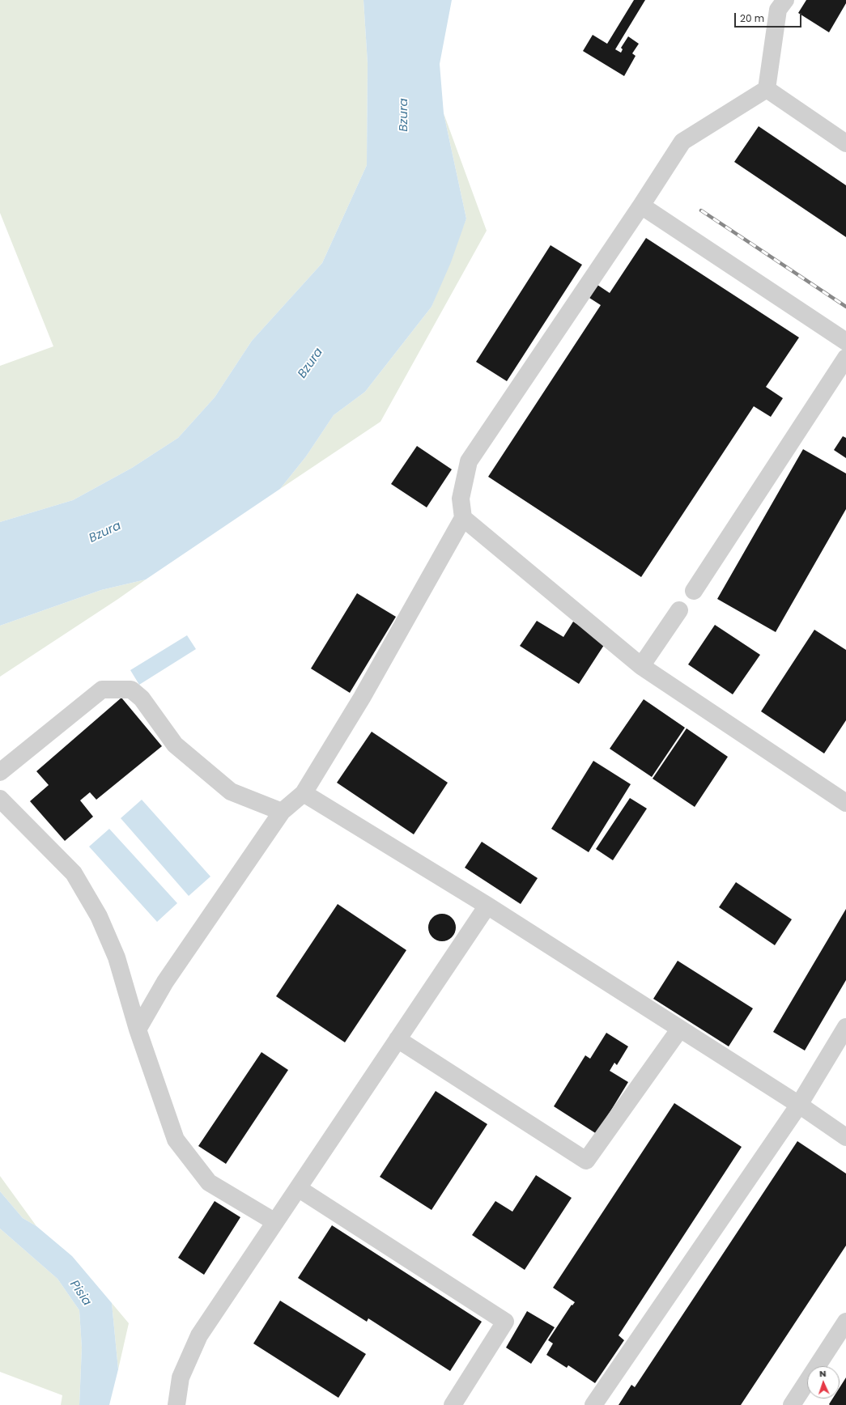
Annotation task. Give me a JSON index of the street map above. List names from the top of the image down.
{
  "water": ["Bzura", "Pisia"],
  "scale_bar": "20 m",
  "north": "top"
}
